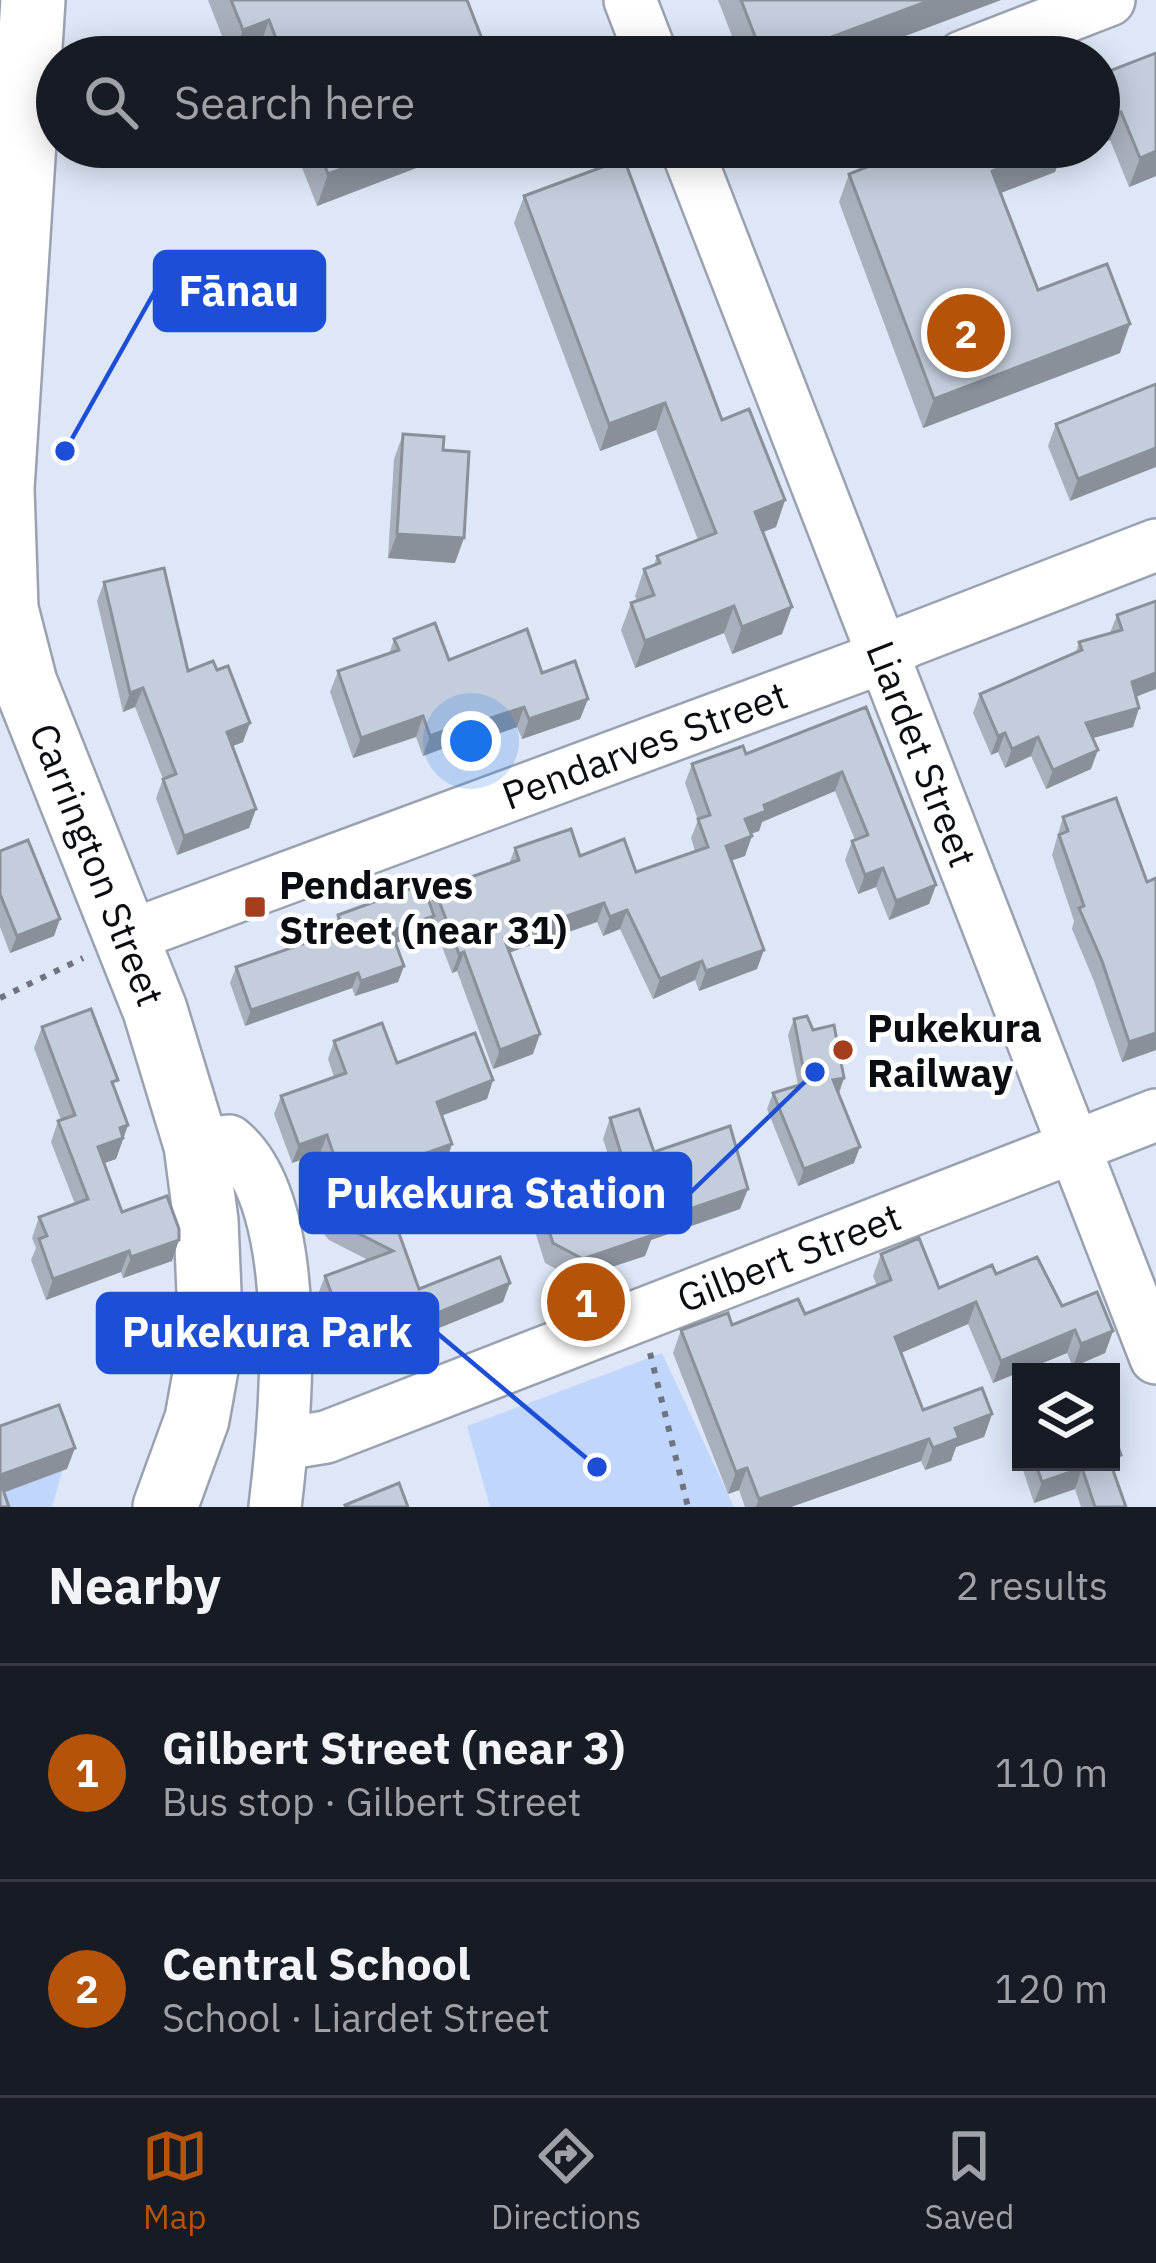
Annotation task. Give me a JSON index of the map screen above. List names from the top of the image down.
{
  "streets": {
    "main road": ["Carrington Street"],
    "street": ["Pendarves Street", "Liardet Street", "Gilbert Street"]
  },
  "crossings": [
    ["Pendarves Street", "Liardet Street"],
    ["Pendarves Street", "Carrington Street"],
    ["Liardet Street", "Gilbert Street"]
  ],
  "places": {
    "other": [
      "Fānau",
      "Pukekura Railway",
      "Pukekura Station",
      "Pukekura Park"
    ],
    "transit": ["Pendarves Street (near 31)"]
  },
  "page": {
    "search": "Search here",
    "pins": ["2", "1"],
    "heading": ["Nearby", "2 results"],
    "list": [
      {
        "mark": "1",
        "name": "Gilbert Street (near 3)",
        "note": "Bus stop · Gilbert Street",
        "value": "110 m"
      },
      {
        "mark": "2",
        "name": "Central School",
        "note": "School · Liardet Street",
        "value": "120 m"
      }
    ],
    "nav": ["Map", "Directions", "Saved"]
  }
}
